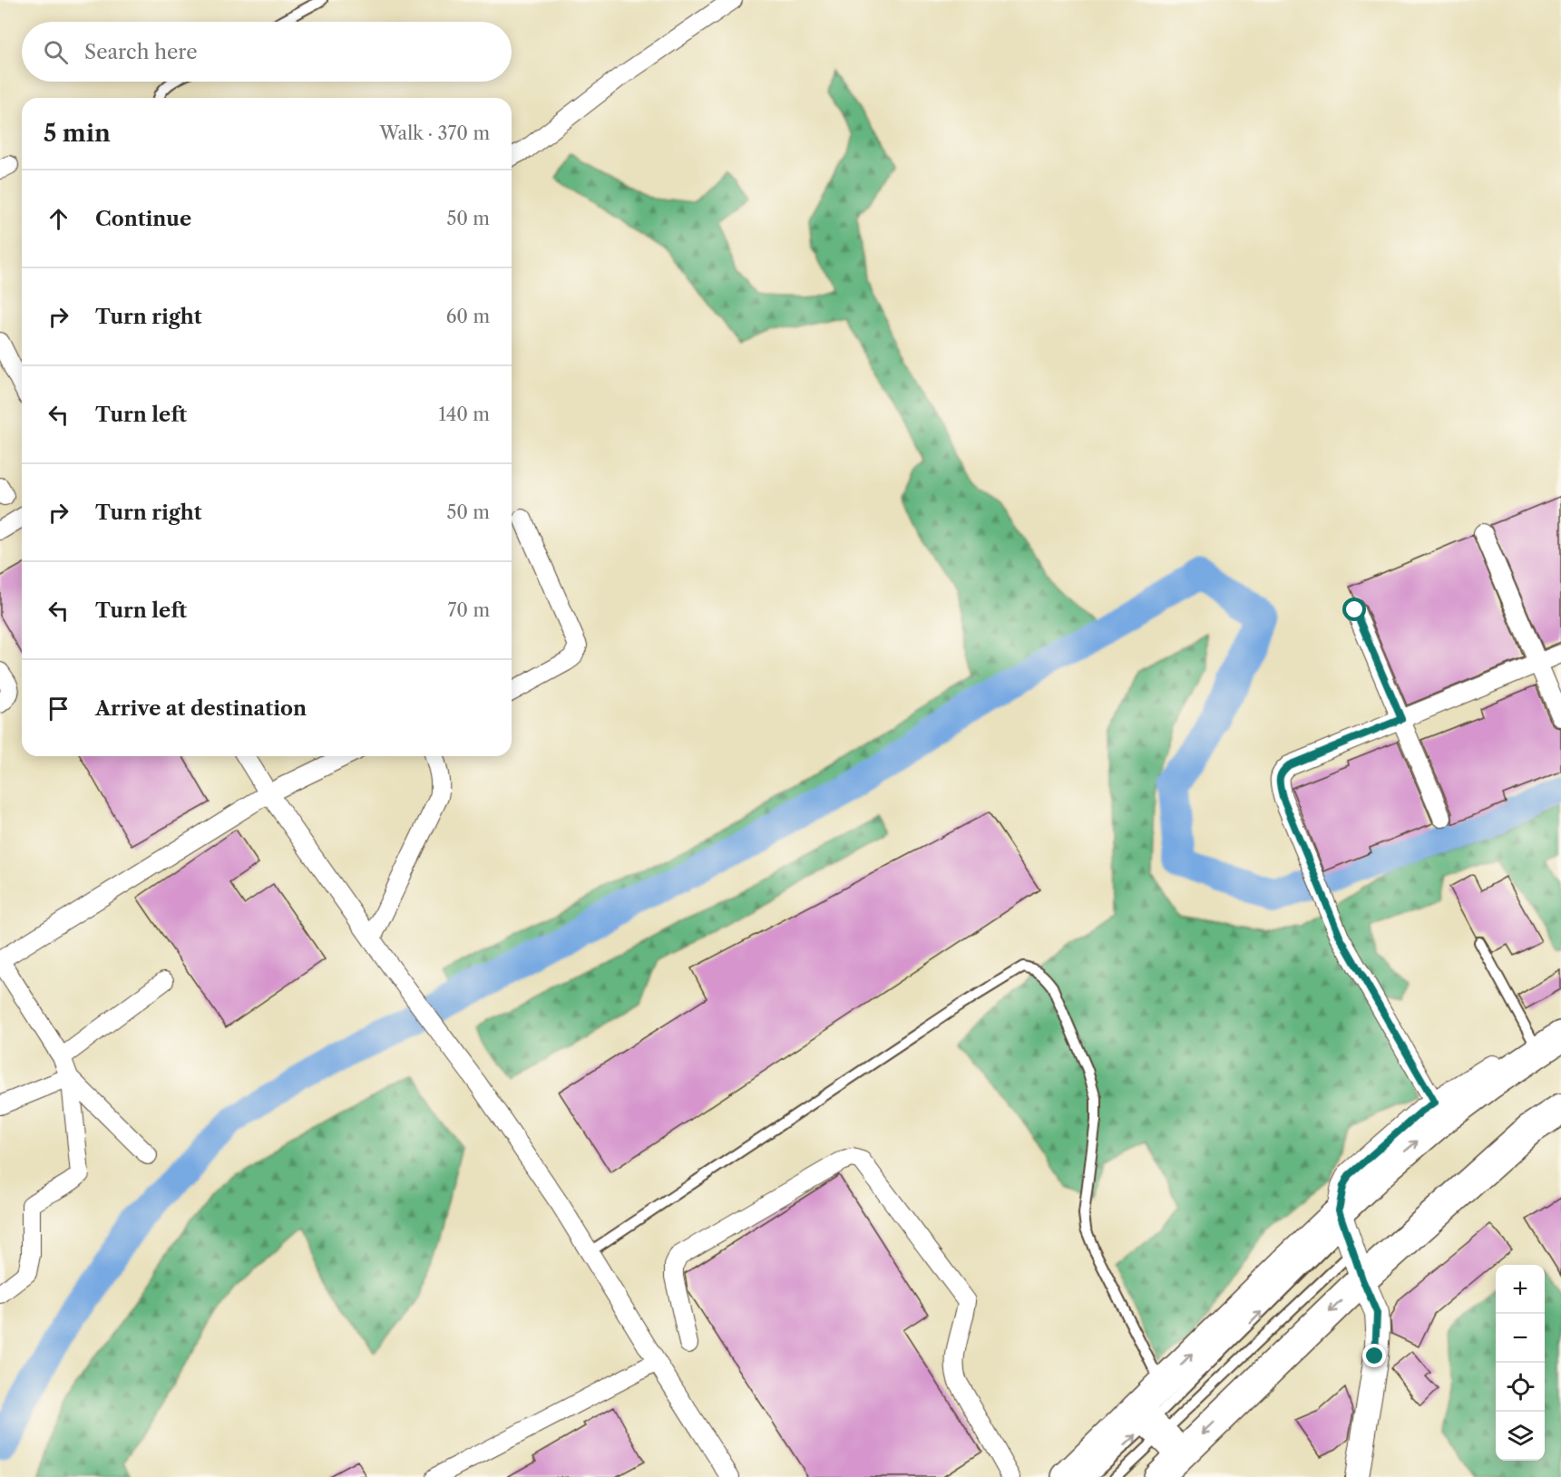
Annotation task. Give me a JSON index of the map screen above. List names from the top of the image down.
{
  "page": {
    "search": "Search here",
    "heading": ["5 min", "Walk · 370 m"],
    "list": [
      ["Continue", "50 m"],
      ["Turn right", "60 m"],
      ["Turn left", "140 m"],
      ["Turn right", "50 m"],
      ["Turn left", "70 m"],
      "Arrive at destination"
    ],
    "map_buttons": ["+", "−"]
  }
}
